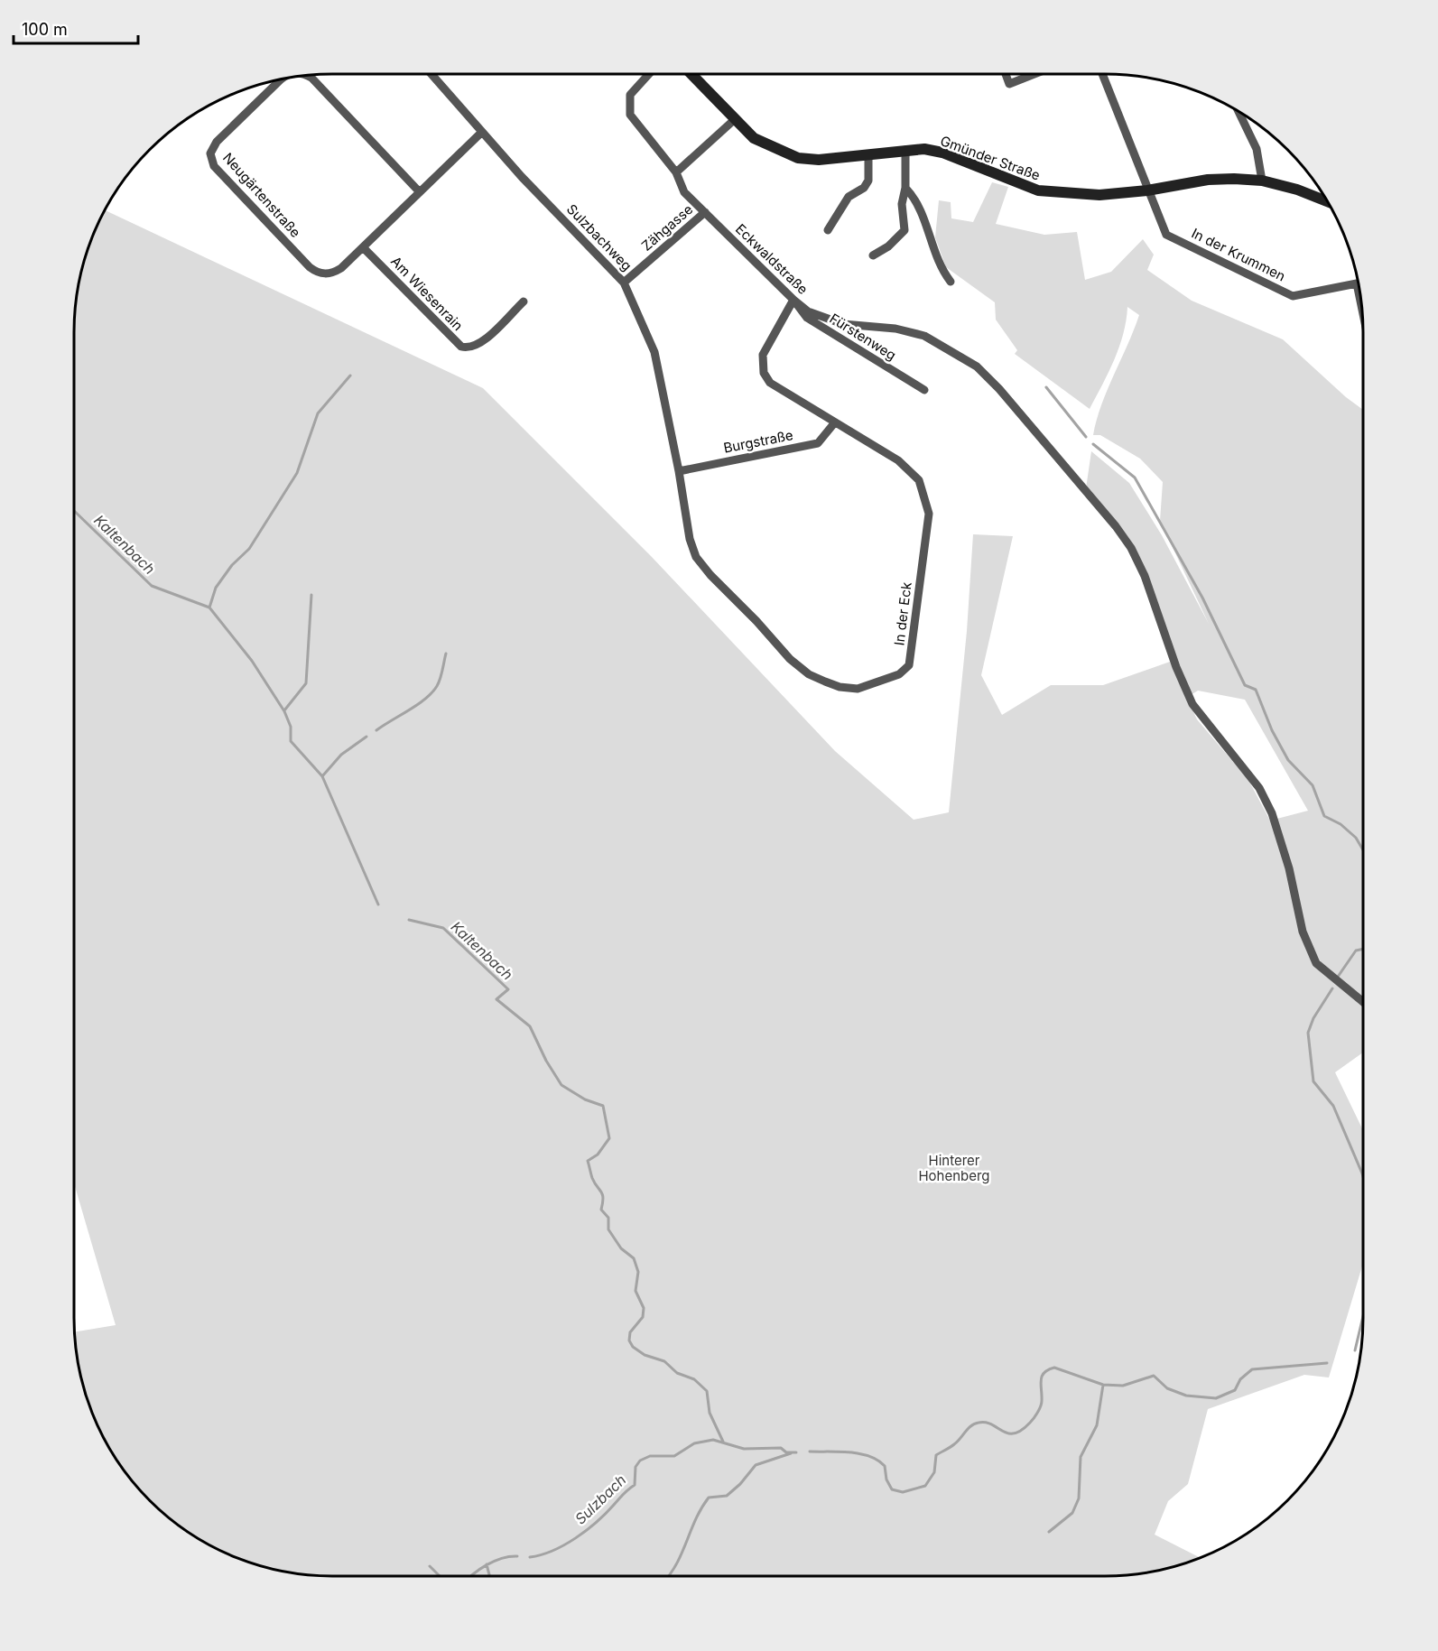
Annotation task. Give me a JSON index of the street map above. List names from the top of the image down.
{
  "streets": {
    "main road": ["Gmünder Straße"],
    "street": [
      "Neugärtenstraße",
      "Zähgasse",
      "Sulzbachweg",
      "In der Krummen",
      "Eckwaldstraße",
      "Am Wiesenrain",
      "Fürstenweg",
      "Burgstraße",
      "In der Eck"
    ]
  },
  "crossings": [
    ["Gmünder Straße", "In der Krummen"],
    ["Neugärtenstraße", "Sulzbachweg"],
    ["Neugärtenstraße", "Am Wiesenrain"],
    ["Zähgasse", "Sulzbachweg"],
    ["Zähgasse", "Eckwaldstraße"],
    ["Sulzbachweg", "Burgstraße"],
    ["Sulzbachweg", "In der Eck"],
    ["Eckwaldstraße", "Fürstenweg"],
    ["Eckwaldstraße", "In der Eck"],
    ["Fürstenweg", "In der Eck"],
    ["Burgstraße", "In der Eck"]
  ],
  "water": ["Kaltenbach", "Sulzbach"],
  "parks": ["Hinterer Hohenberg"],
  "scale_bar": "100 m"
}
